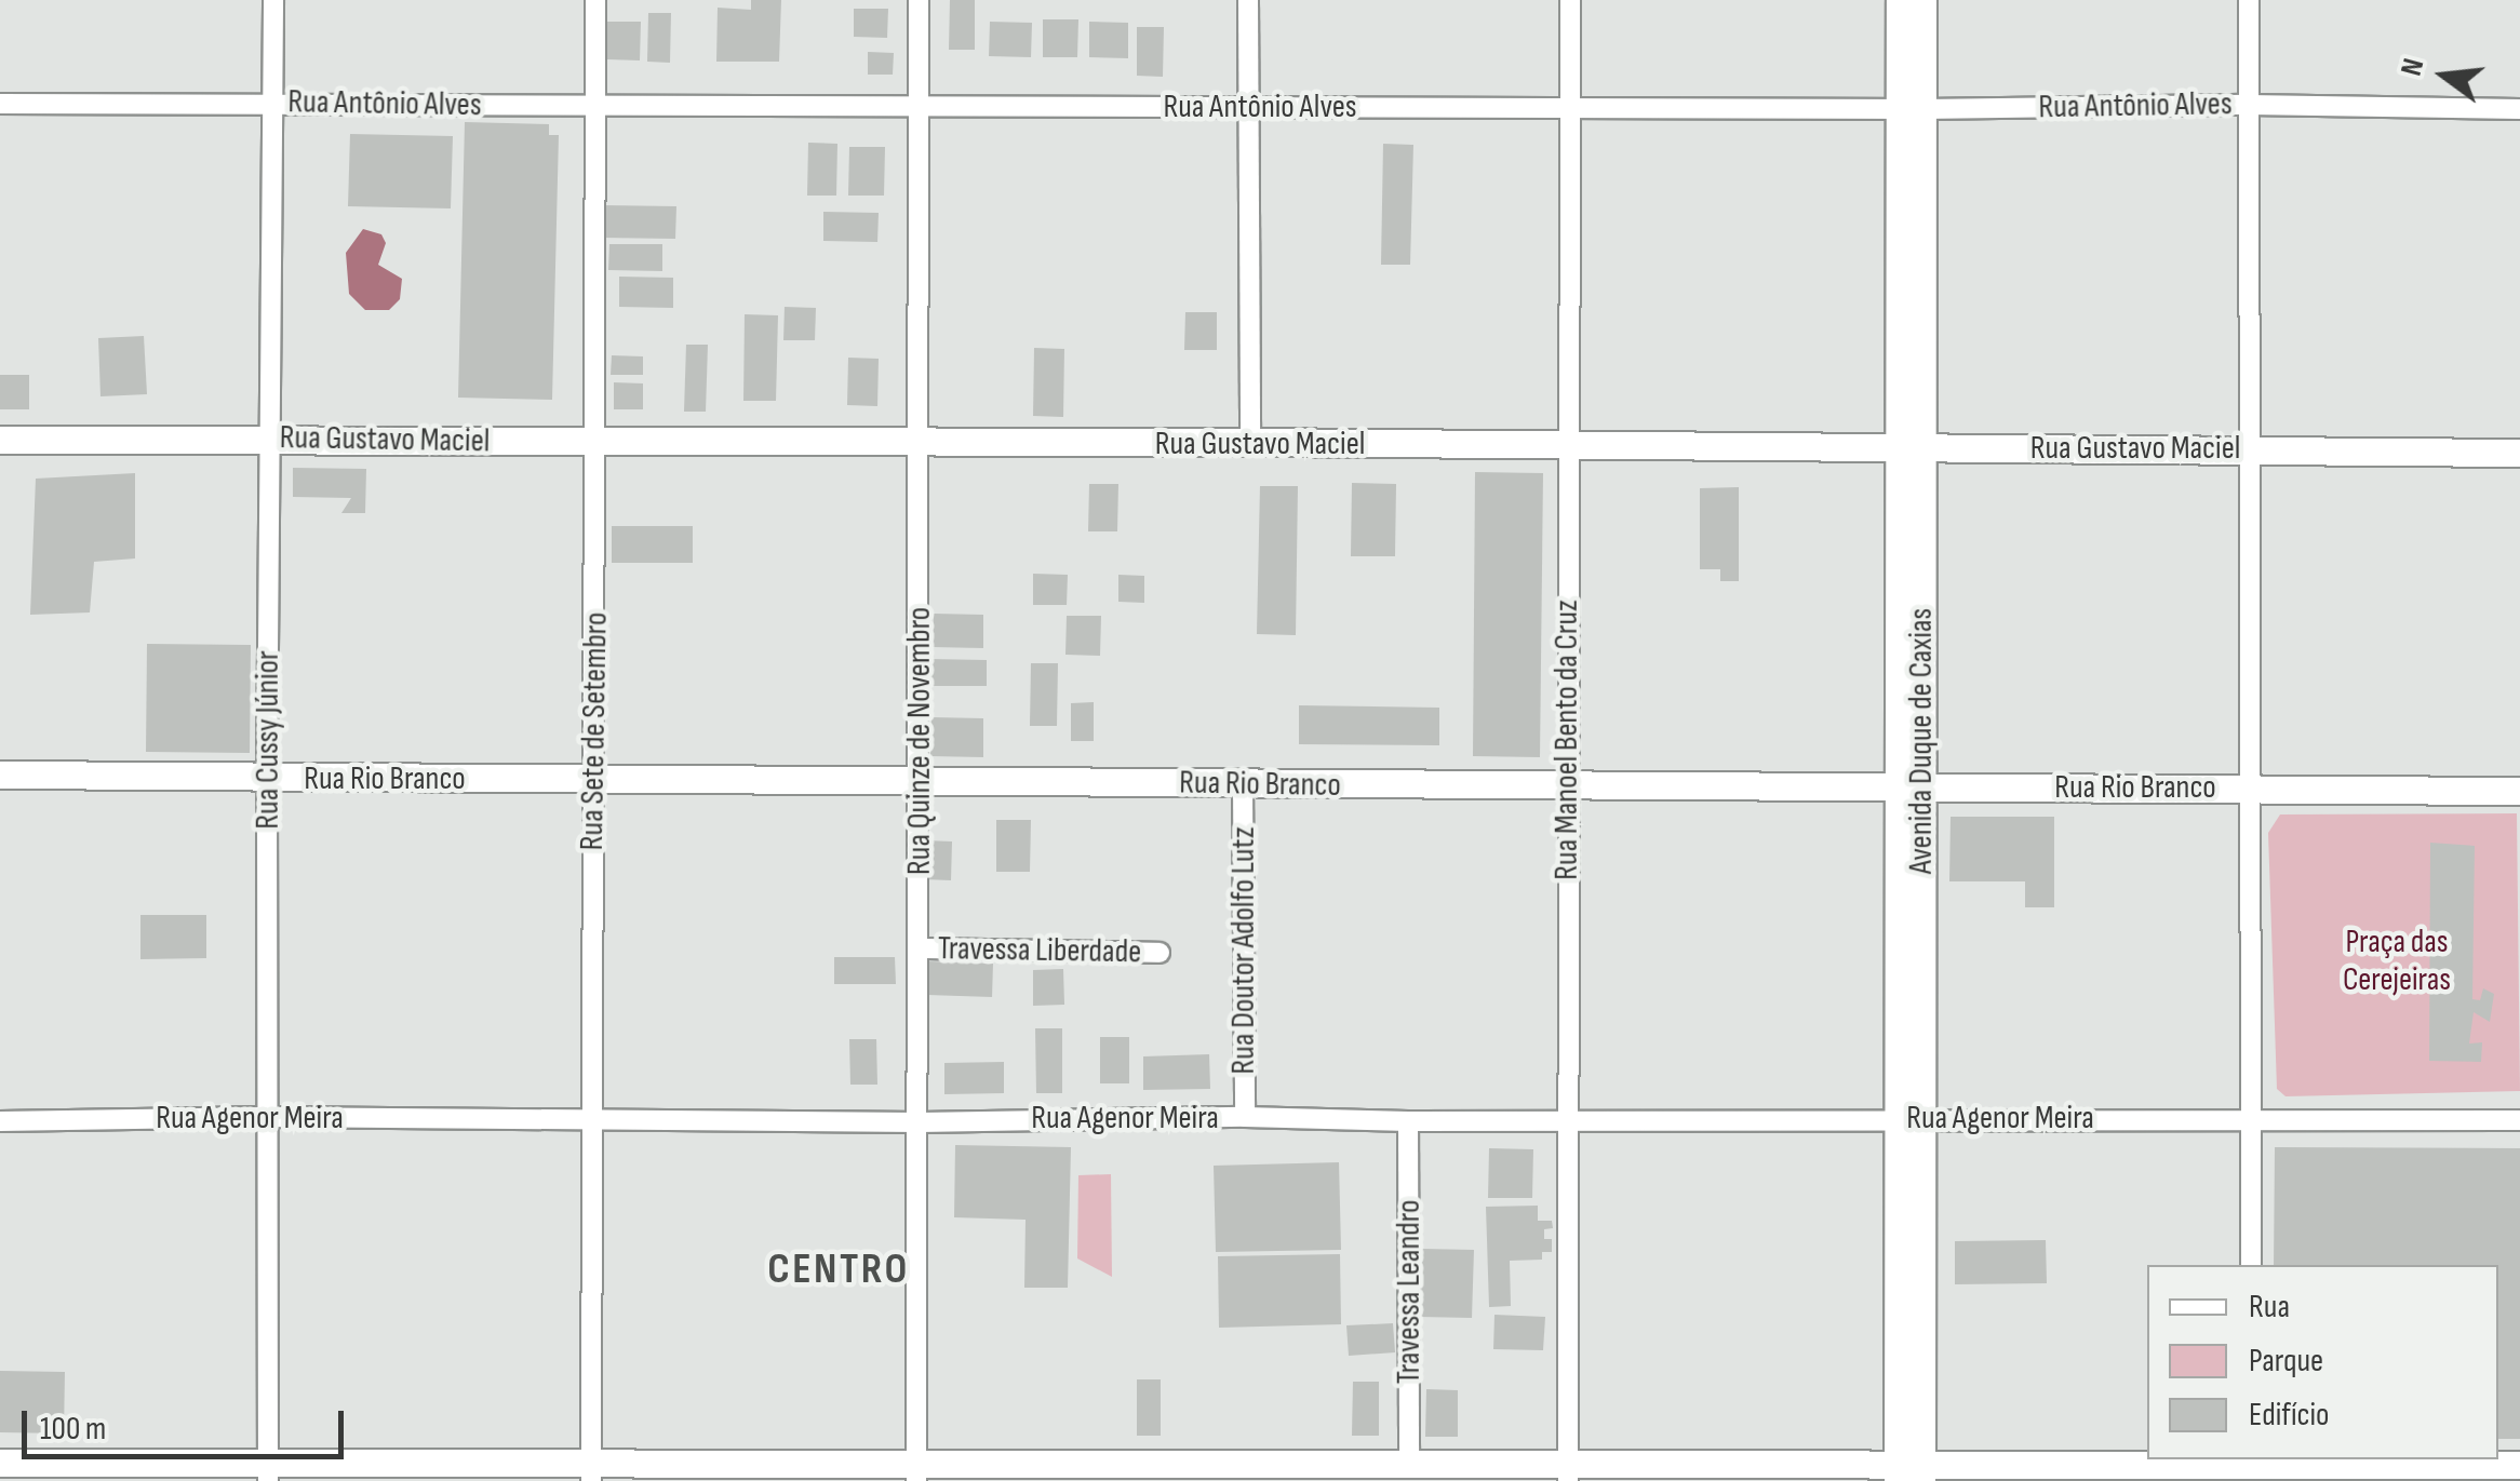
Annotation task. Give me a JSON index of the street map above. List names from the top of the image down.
{
  "streets": {
    "street": [
      "Rua Antônio Alves",
      "Rua Gustavo Maciel",
      "Rua Sete de Setembro",
      "Rua Cussy Júnior",
      "Rua Manoel Bento da Cruz",
      "Rua Quinze de Novembro",
      "Avenida Duque de Caxias",
      "Rua Rio Branco",
      "Travessa Liberdade",
      "Rua Doutor Adolfo Lutz",
      "Rua Agenor Meira",
      "Travessa Leandro"
    ]
  },
  "crossings": [
    ["Rua Antônio Alves", "Rua Sete de Setembro"],
    ["Rua Antônio Alves", "Rua Cussy Júnior"],
    ["Rua Antônio Alves", "Rua Manoel Bento da Cruz"],
    ["Rua Antônio Alves", "Rua Quinze de Novembro"],
    ["Rua Antônio Alves", "Avenida Duque de Caxias"],
    ["Rua Gustavo Maciel", "Rua Sete de Setembro"],
    ["Rua Gustavo Maciel", "Rua Cussy Júnior"],
    ["Rua Gustavo Maciel", "Rua Manoel Bento da Cruz"],
    ["Rua Gustavo Maciel", "Rua Quinze de Novembro"],
    ["Rua Gustavo Maciel", "Avenida Duque de Caxias"],
    ["Rua Sete de Setembro", "Rua Rio Branco"],
    ["Rua Sete de Setembro", "Rua Agenor Meira"],
    ["Rua Cussy Júnior", "Rua Rio Branco"],
    ["Rua Cussy Júnior", "Rua Agenor Meira"],
    ["Rua Manoel Bento da Cruz", "Rua Rio Branco"],
    ["Rua Manoel Bento da Cruz", "Rua Agenor Meira"],
    ["Rua Quinze de Novembro", "Rua Rio Branco"],
    ["Rua Quinze de Novembro", "Travessa Liberdade"],
    ["Rua Quinze de Novembro", "Rua Agenor Meira"],
    ["Avenida Duque de Caxias", "Rua Rio Branco"],
    ["Avenida Duque de Caxias", "Rua Agenor Meira"],
    ["Rua Rio Branco", "Rua Doutor Adolfo Lutz"],
    ["Rua Doutor Adolfo Lutz", "Rua Agenor Meira"],
    ["Rua Agenor Meira", "Travessa Leandro"]
  ],
  "districts": ["CENTRO"],
  "parks": ["Praça das Cerejeiras"],
  "legend": ["Rua", "Parque", "Edifício"],
  "scale_bar": "100 m",
  "north": "left"
}
